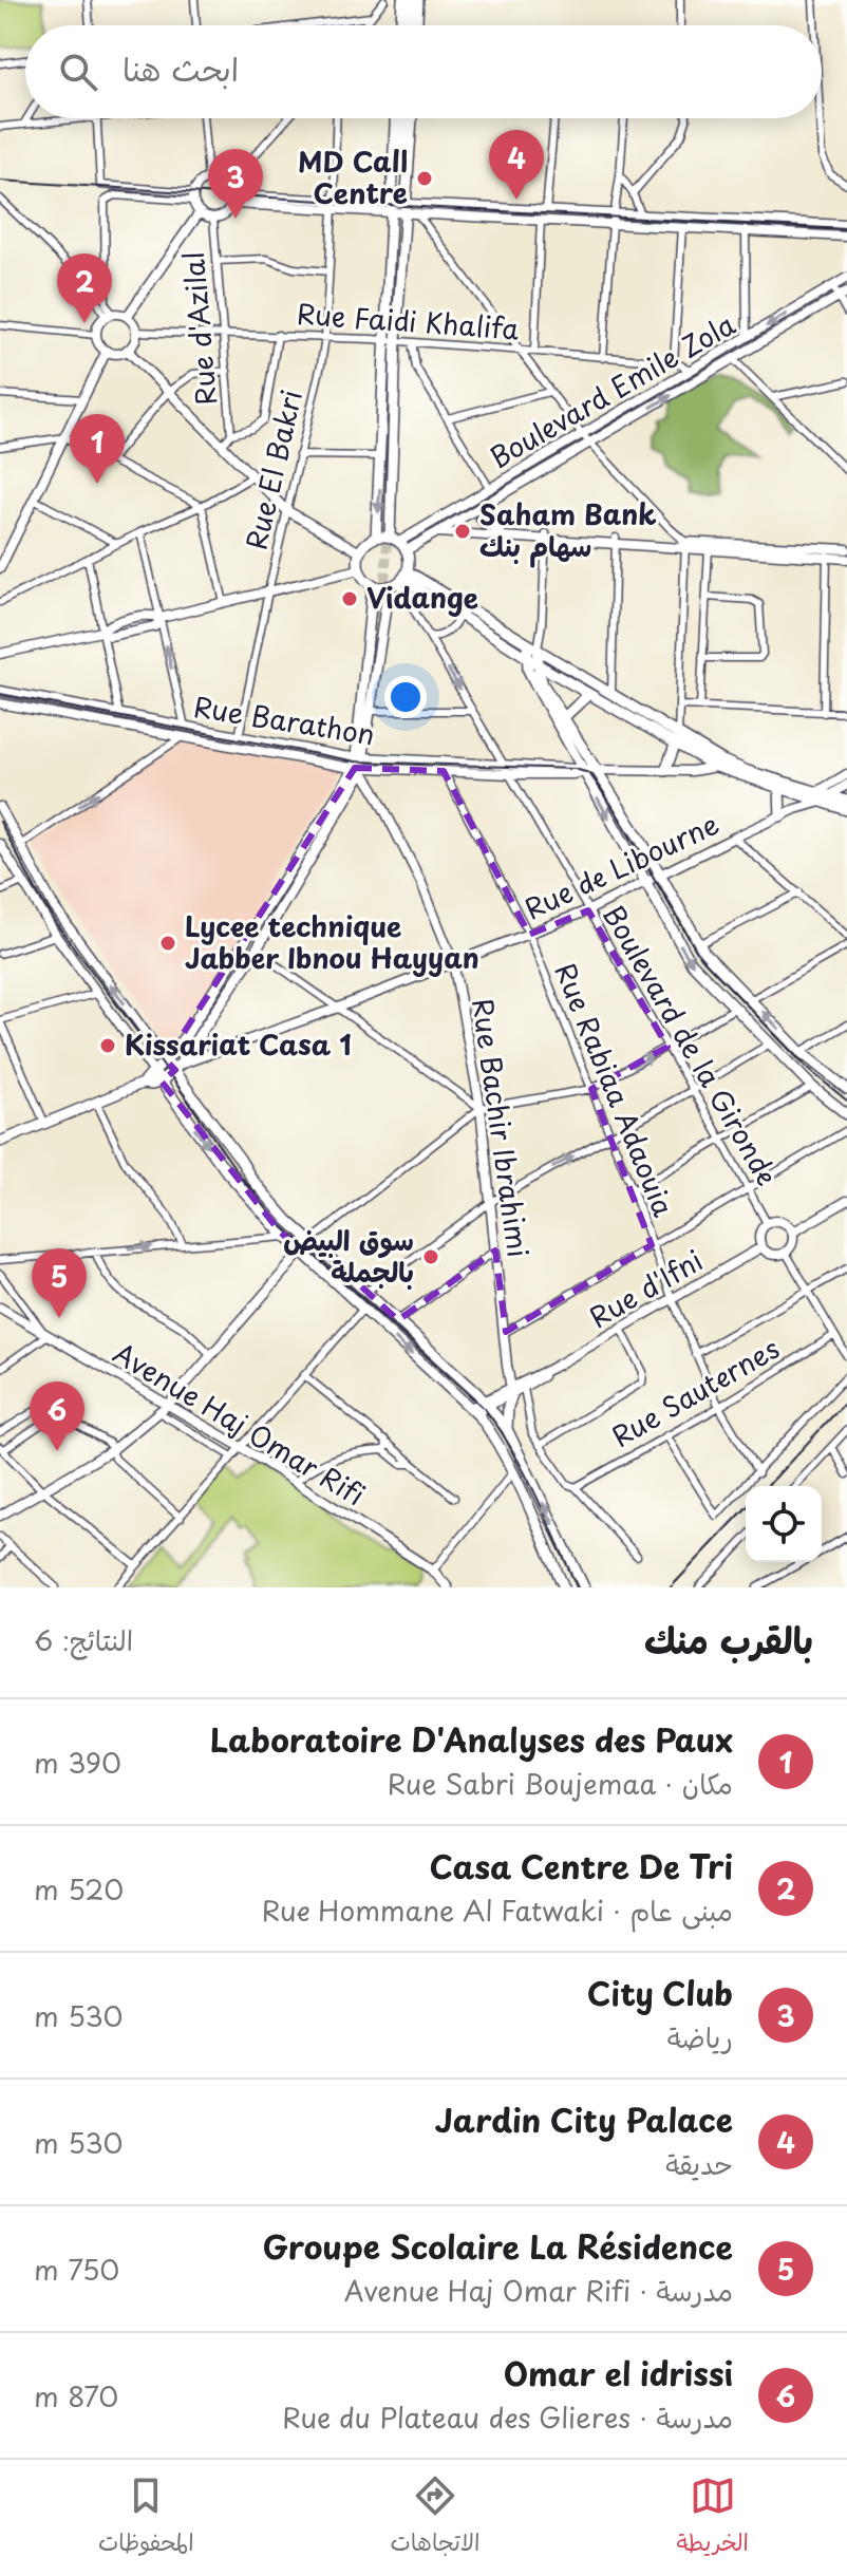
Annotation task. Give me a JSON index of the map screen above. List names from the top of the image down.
{
  "streets": {
    "street": [
      "Rue Faidi Khalifa",
      "Rue d'Azilal",
      "Boulevard Emile Zola",
      "Rue El Bakri",
      "Rue Barathon",
      "Rue de Libourne",
      "Boulevard de la Gironde",
      "Rue Rabiaa Adaouia",
      "Rue Bachir Ibrahimi",
      "Rue d'Ifni",
      "Rue Sauternes",
      "Avenue Haj Omar Rifi"
    ]
  },
  "crossings": [
    ["Rue Faidi Khalifa", "Rue d'Azilal"],
    ["Rue Faidi Khalifa", "Boulevard Emile Zola"],
    ["Rue Faidi Khalifa", "Rue El Bakri"],
    ["Boulevard Emile Zola", "Boulevard de la Gironde"],
    ["Rue El Bakri", "Rue Barathon"],
    ["Rue Barathon", "Boulevard de la Gironde"],
    ["Rue Barathon", "Rue Bachir Ibrahimi"],
    ["Rue de Libourne", "Boulevard de la Gironde"],
    ["Rue de Libourne", "Rue Rabiaa Adaouia"],
    ["Rue de Libourne", "Rue Bachir Ibrahimi"],
    ["Boulevard de la Gironde", "Rue d'Ifni"],
    ["Rue Rabiaa Adaouia", "Rue d'Ifni"],
    ["Rue Rabiaa Adaouia", "Rue Sauternes"],
    ["Rue Bachir Ibrahimi", "Rue d'Ifni"]
  ],
  "places": [
    "MD Call Centre",
    "Saham Bank سهام بنك",
    "Vidange",
    "Lycee technique Jabber Ibnou Hayyan",
    "Kissariat Casa 1",
    "سوق البيض بالجملة"
  ],
  "page": {
    "search": "ابحث هنا",
    "pins": [
      "4",
      "3",
      "2",
      "1",
      "5",
      "6"
    ],
    "heading": ["بالقرب منك", "النتائج: 6"],
    "list": [
      {
        "mark": "1",
        "name": "Laboratoire D'Analyses des Paux",
        "note": "مكان · Rue Sabri Boujemaa",
        "value": "390 m"
      },
      {
        "mark": "2",
        "name": "Casa Centre De Tri",
        "note": "مبنى عام · Rue Hommane Al Fatwaki",
        "value": "520 m"
      },
      {
        "mark": "3",
        "name": "City Club",
        "note": "رياضة",
        "value": "530 m"
      },
      {
        "mark": "4",
        "name": "Jardin City Palace",
        "note": "حديقة",
        "value": "530 m"
      },
      {
        "mark": "5",
        "name": "Groupe Scolaire La Résidence",
        "note": "مدرسة · Avenue Haj Omar Rifi",
        "value": "750 m"
      },
      {
        "mark": "6",
        "name": "Omar el idrissi",
        "note": "مدرسة · Rue du Plateau des Glieres",
        "value": "870 m"
      }
    ],
    "nav": ["الخريطة", "الاتجاهات", "المحفوظات"]
  }
}
